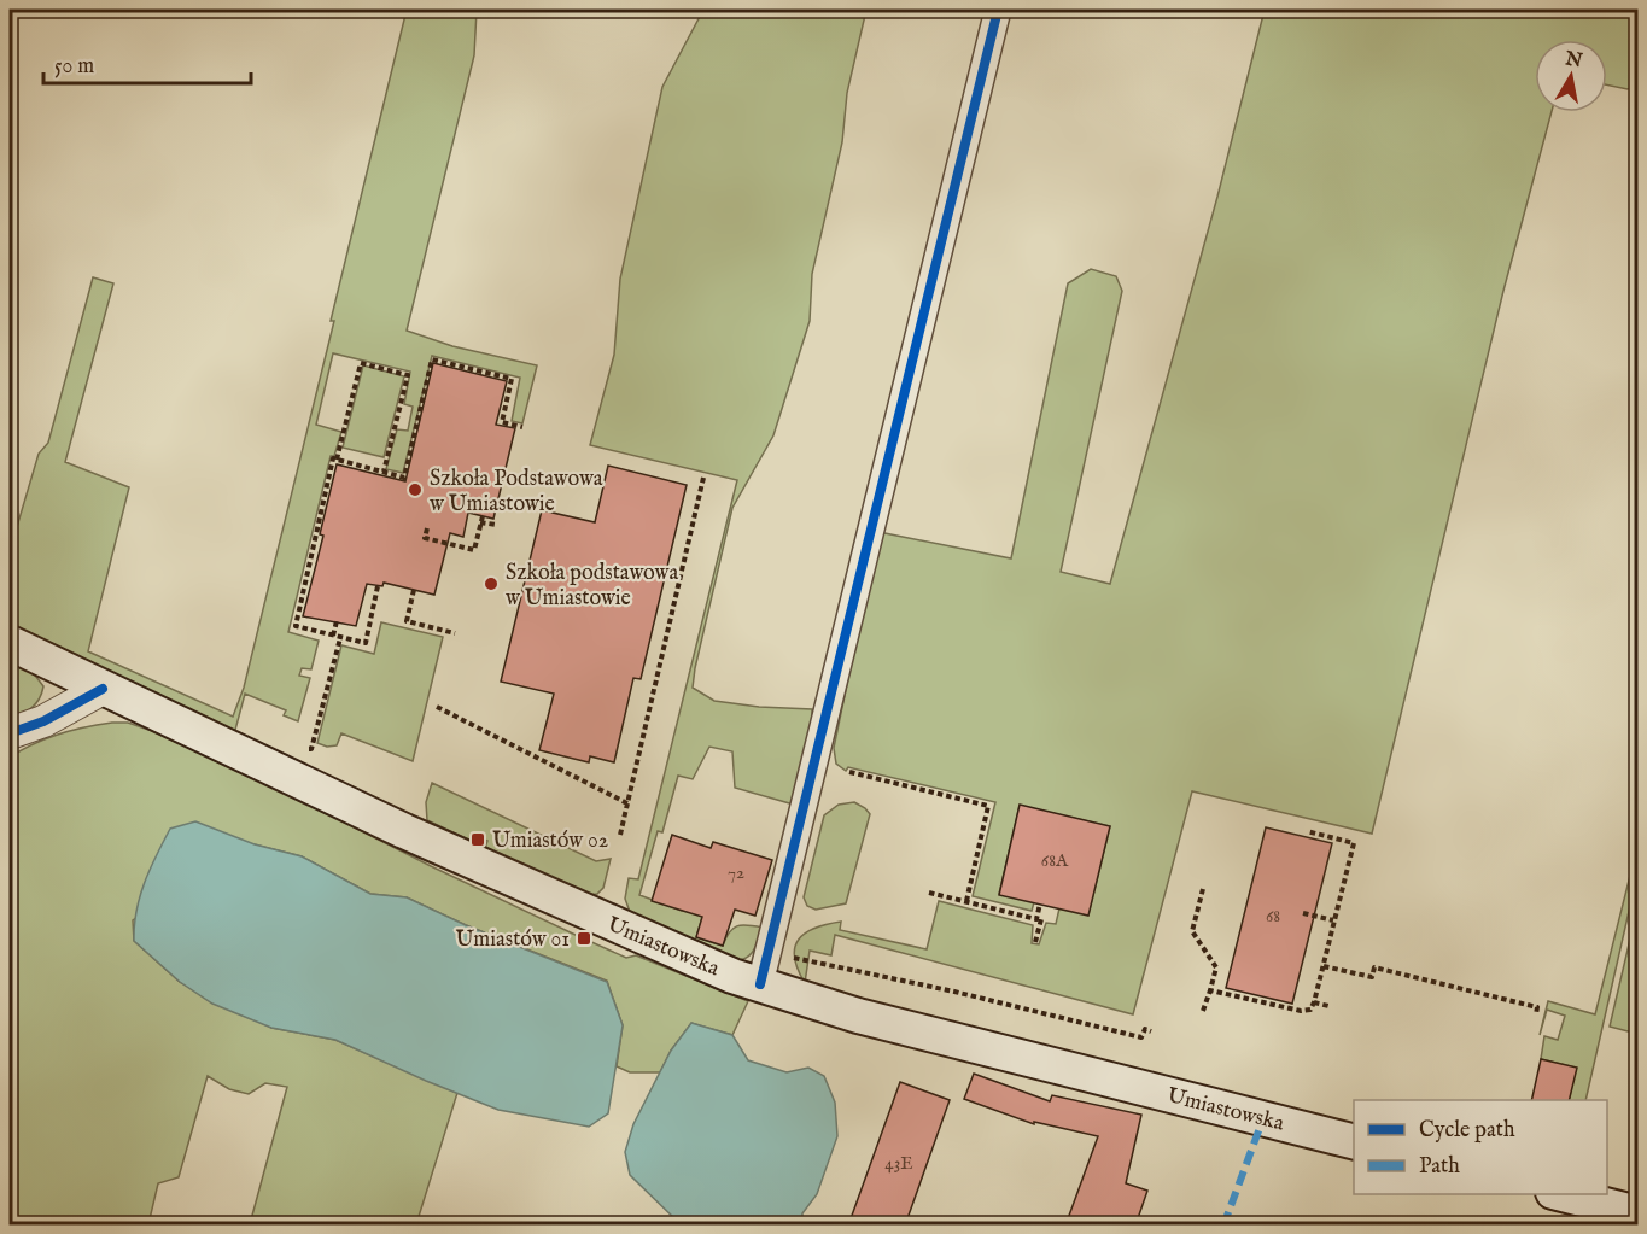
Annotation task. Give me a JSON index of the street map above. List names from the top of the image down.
{
  "streets": {
    "main road": ["Umiastowska"]
  },
  "places": {
    "other": ["Szkoła Podstawowa w Umiastowie", "Szkoła podstawowa w Umiastowie"],
    "transit": ["Umiastów 02", "Umiastów 01"]
  },
  "house_numbers": [
    "68A",
    "72",
    "68",
    "43E"
  ],
  "legend": ["Cycle path", "Path"],
  "scale_bar": "50 m",
  "north": "top"
}
